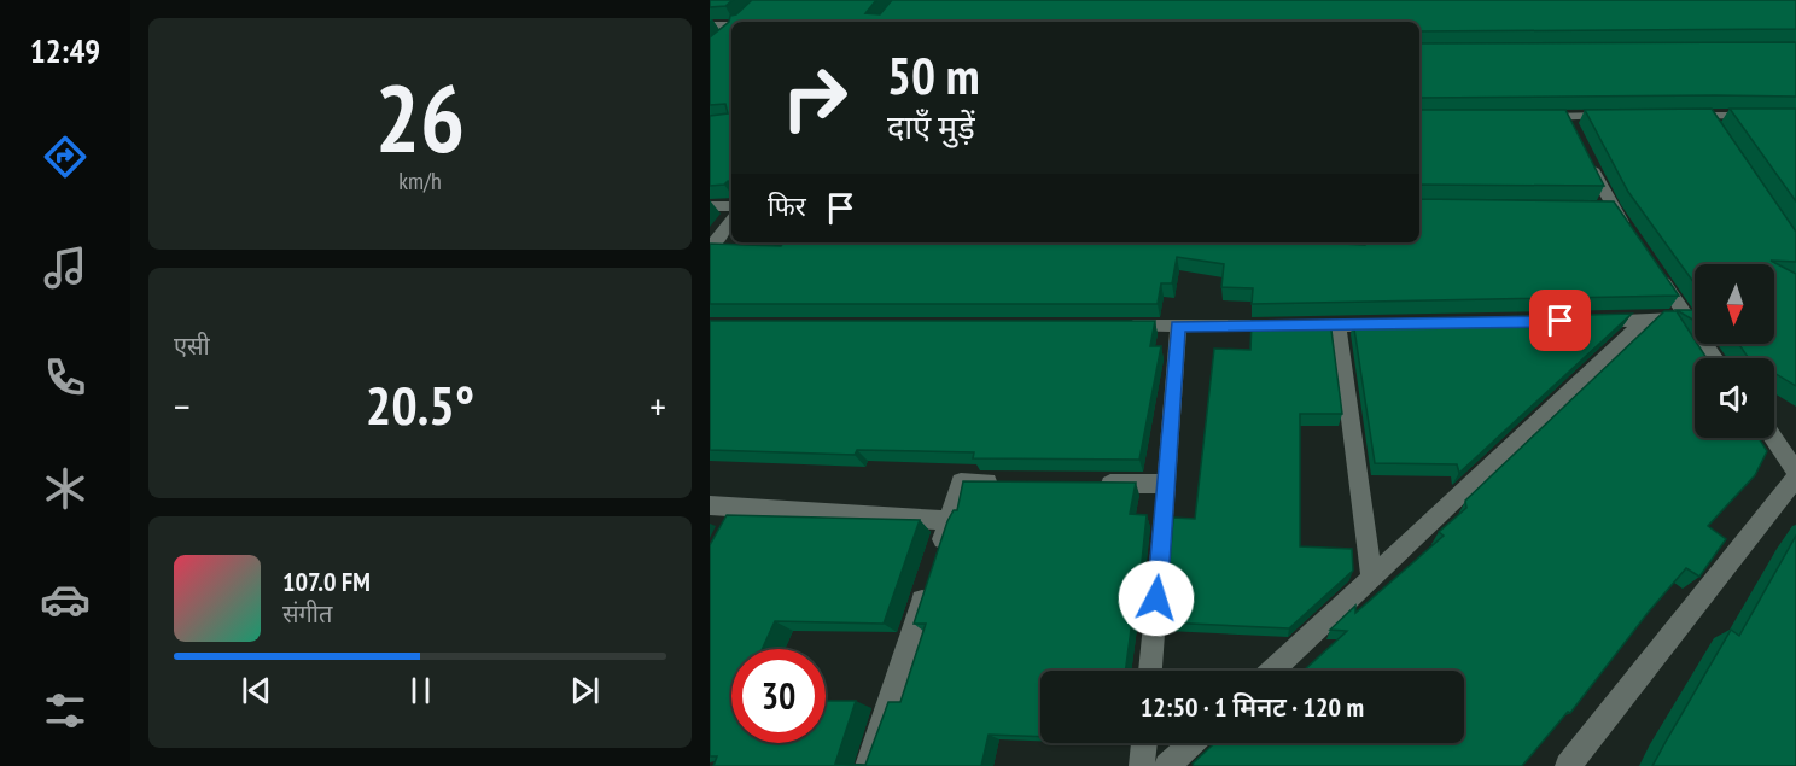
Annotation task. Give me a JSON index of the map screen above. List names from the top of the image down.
{
  "north": "bottom",
  "page": {
    "tabs": "12:49",
    "tile": [
      ["26", "km/h"],
      "एसी"
    ],
    "turn": ["50 m", "दाएँ मुड़ें"],
    "then": "फिर",
    "heat": ["−", "20.5°", "+"],
    "song": ["107.0 FM", "संगीत"],
    "limit": "30",
    "trip": "12:50 · 1 मिनट · 120 m"
  }
}
